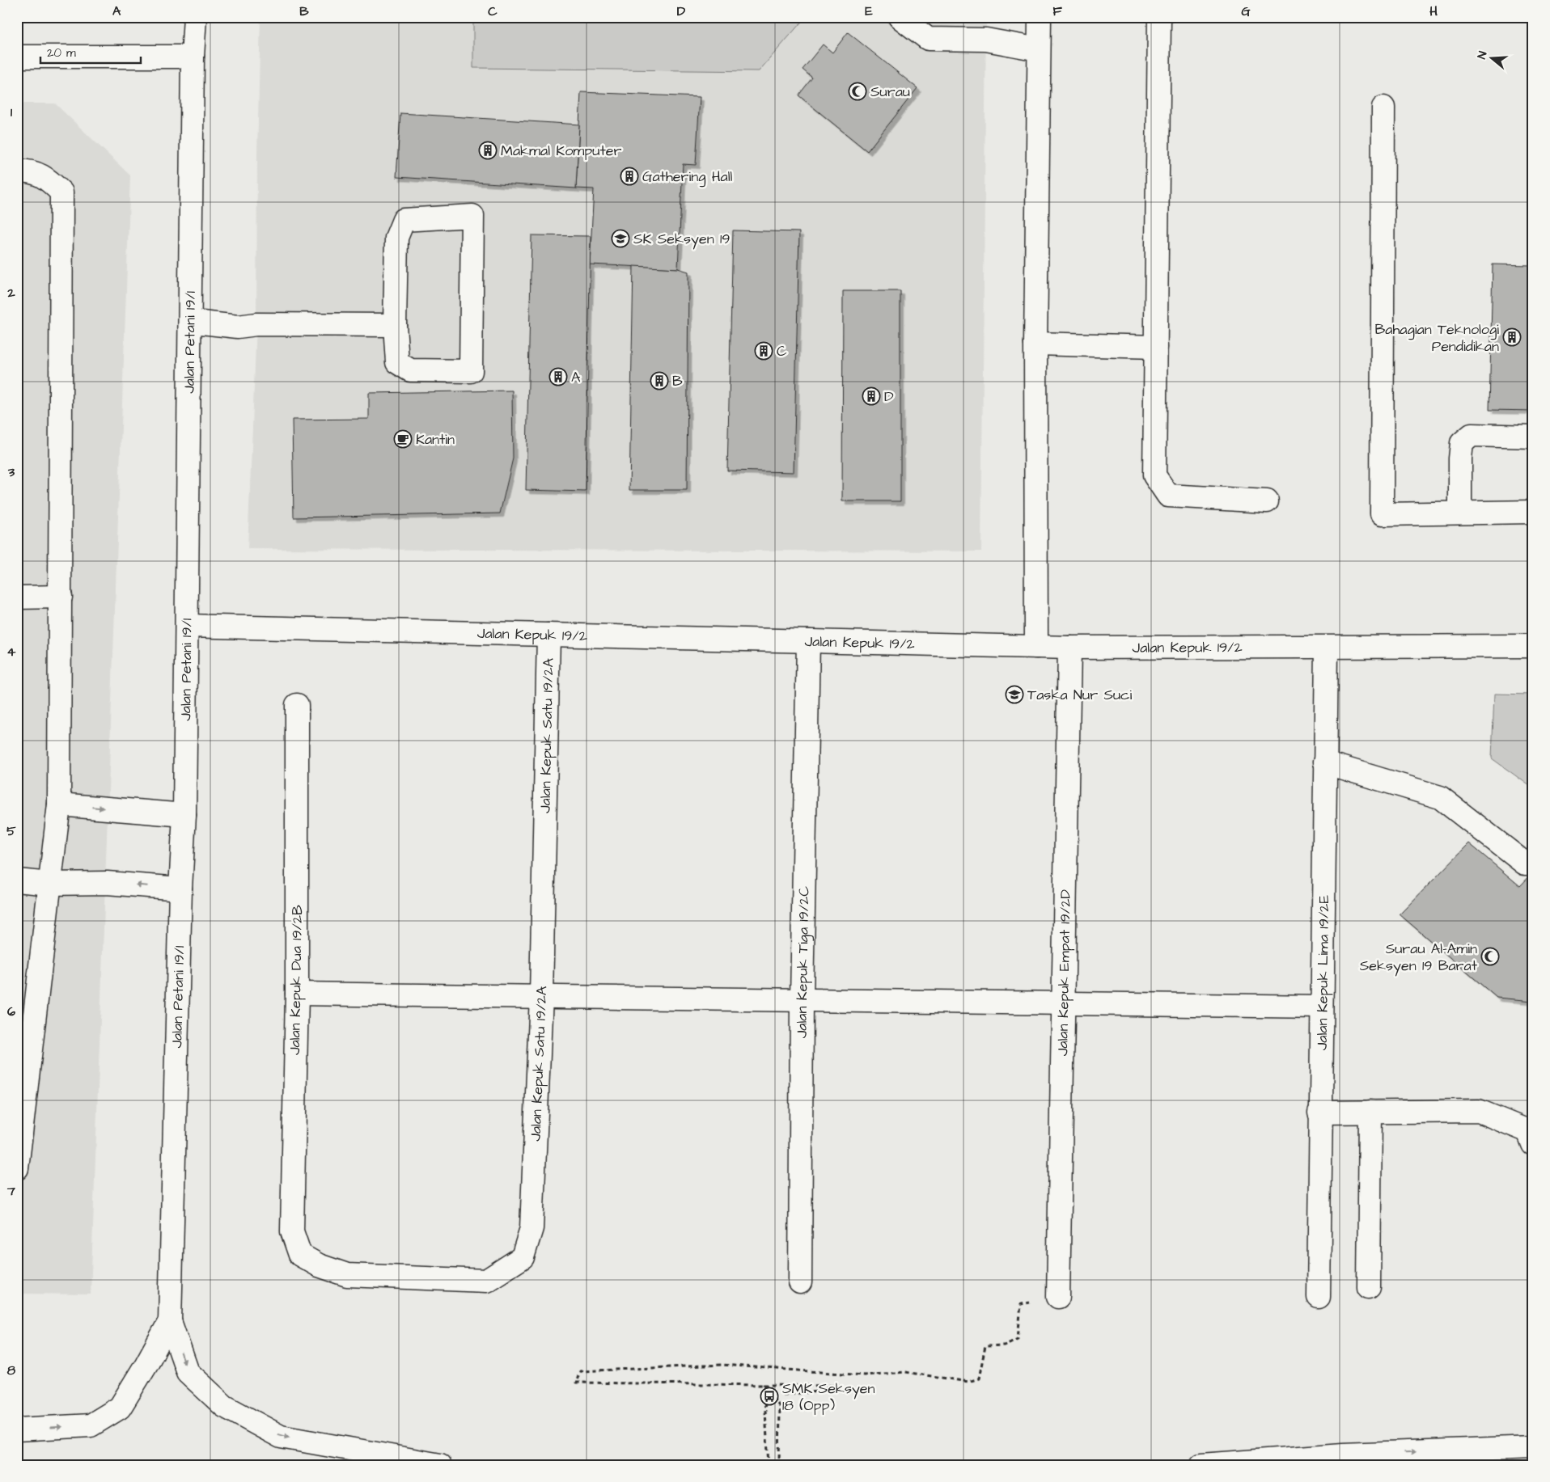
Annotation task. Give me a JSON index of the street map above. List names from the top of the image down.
{
  "streets": {
    "main road": [
      "Jalan Petani 19/1",
      "Jalan Kepuk 19/2",
      "Jalan Kepuk Satu 19/2A",
      "Jalan Kepuk Tiga 19/2C",
      "Jalan Kepuk Empat 19/2D",
      "Jalan Kepuk Lima 19/2E",
      "Jalan Kepuk Dua 19/2B"
    ]
  },
  "crossings": [
    ["Jalan Petani 19/1", "Jalan Kepuk 19/2"],
    ["Jalan Kepuk 19/2", "Jalan Kepuk Satu 19/2A"],
    ["Jalan Kepuk 19/2", "Jalan Kepuk Tiga 19/2C"],
    ["Jalan Kepuk 19/2", "Jalan Kepuk Empat 19/2D"],
    ["Jalan Kepuk 19/2", "Jalan Kepuk Lima 19/2E"],
    ["Jalan Kepuk Satu 19/2A", "Jalan Kepuk Dua 19/2B"]
  ],
  "places": {
    "mosque": ["Surau", "Surau Al-Amin Seksyen 19 Barat"],
    "building": [
      "Makmal Komputer",
      "Gathering Hall",
      "Bahagian Teknologi Pendidikan",
      "C",
      "A",
      "B",
      "D"
    ],
    "school or university": ["SK Seksyen 19", "Taska Nur Suci"],
    "cafe": ["Kantin"],
    "bus stop": ["SMK Seksyen 18 (Opp)"]
  },
  "scale_bar": "20 m",
  "north": "left",
  "grid": {
    "columns": [
      "A",
      "B",
      "C",
      "D",
      "E",
      "F",
      "G",
      "H"
    ],
    "rows": [
      "1",
      "2",
      "3",
      "4",
      "5",
      "6",
      "7",
      "8"
    ]
  }
}
